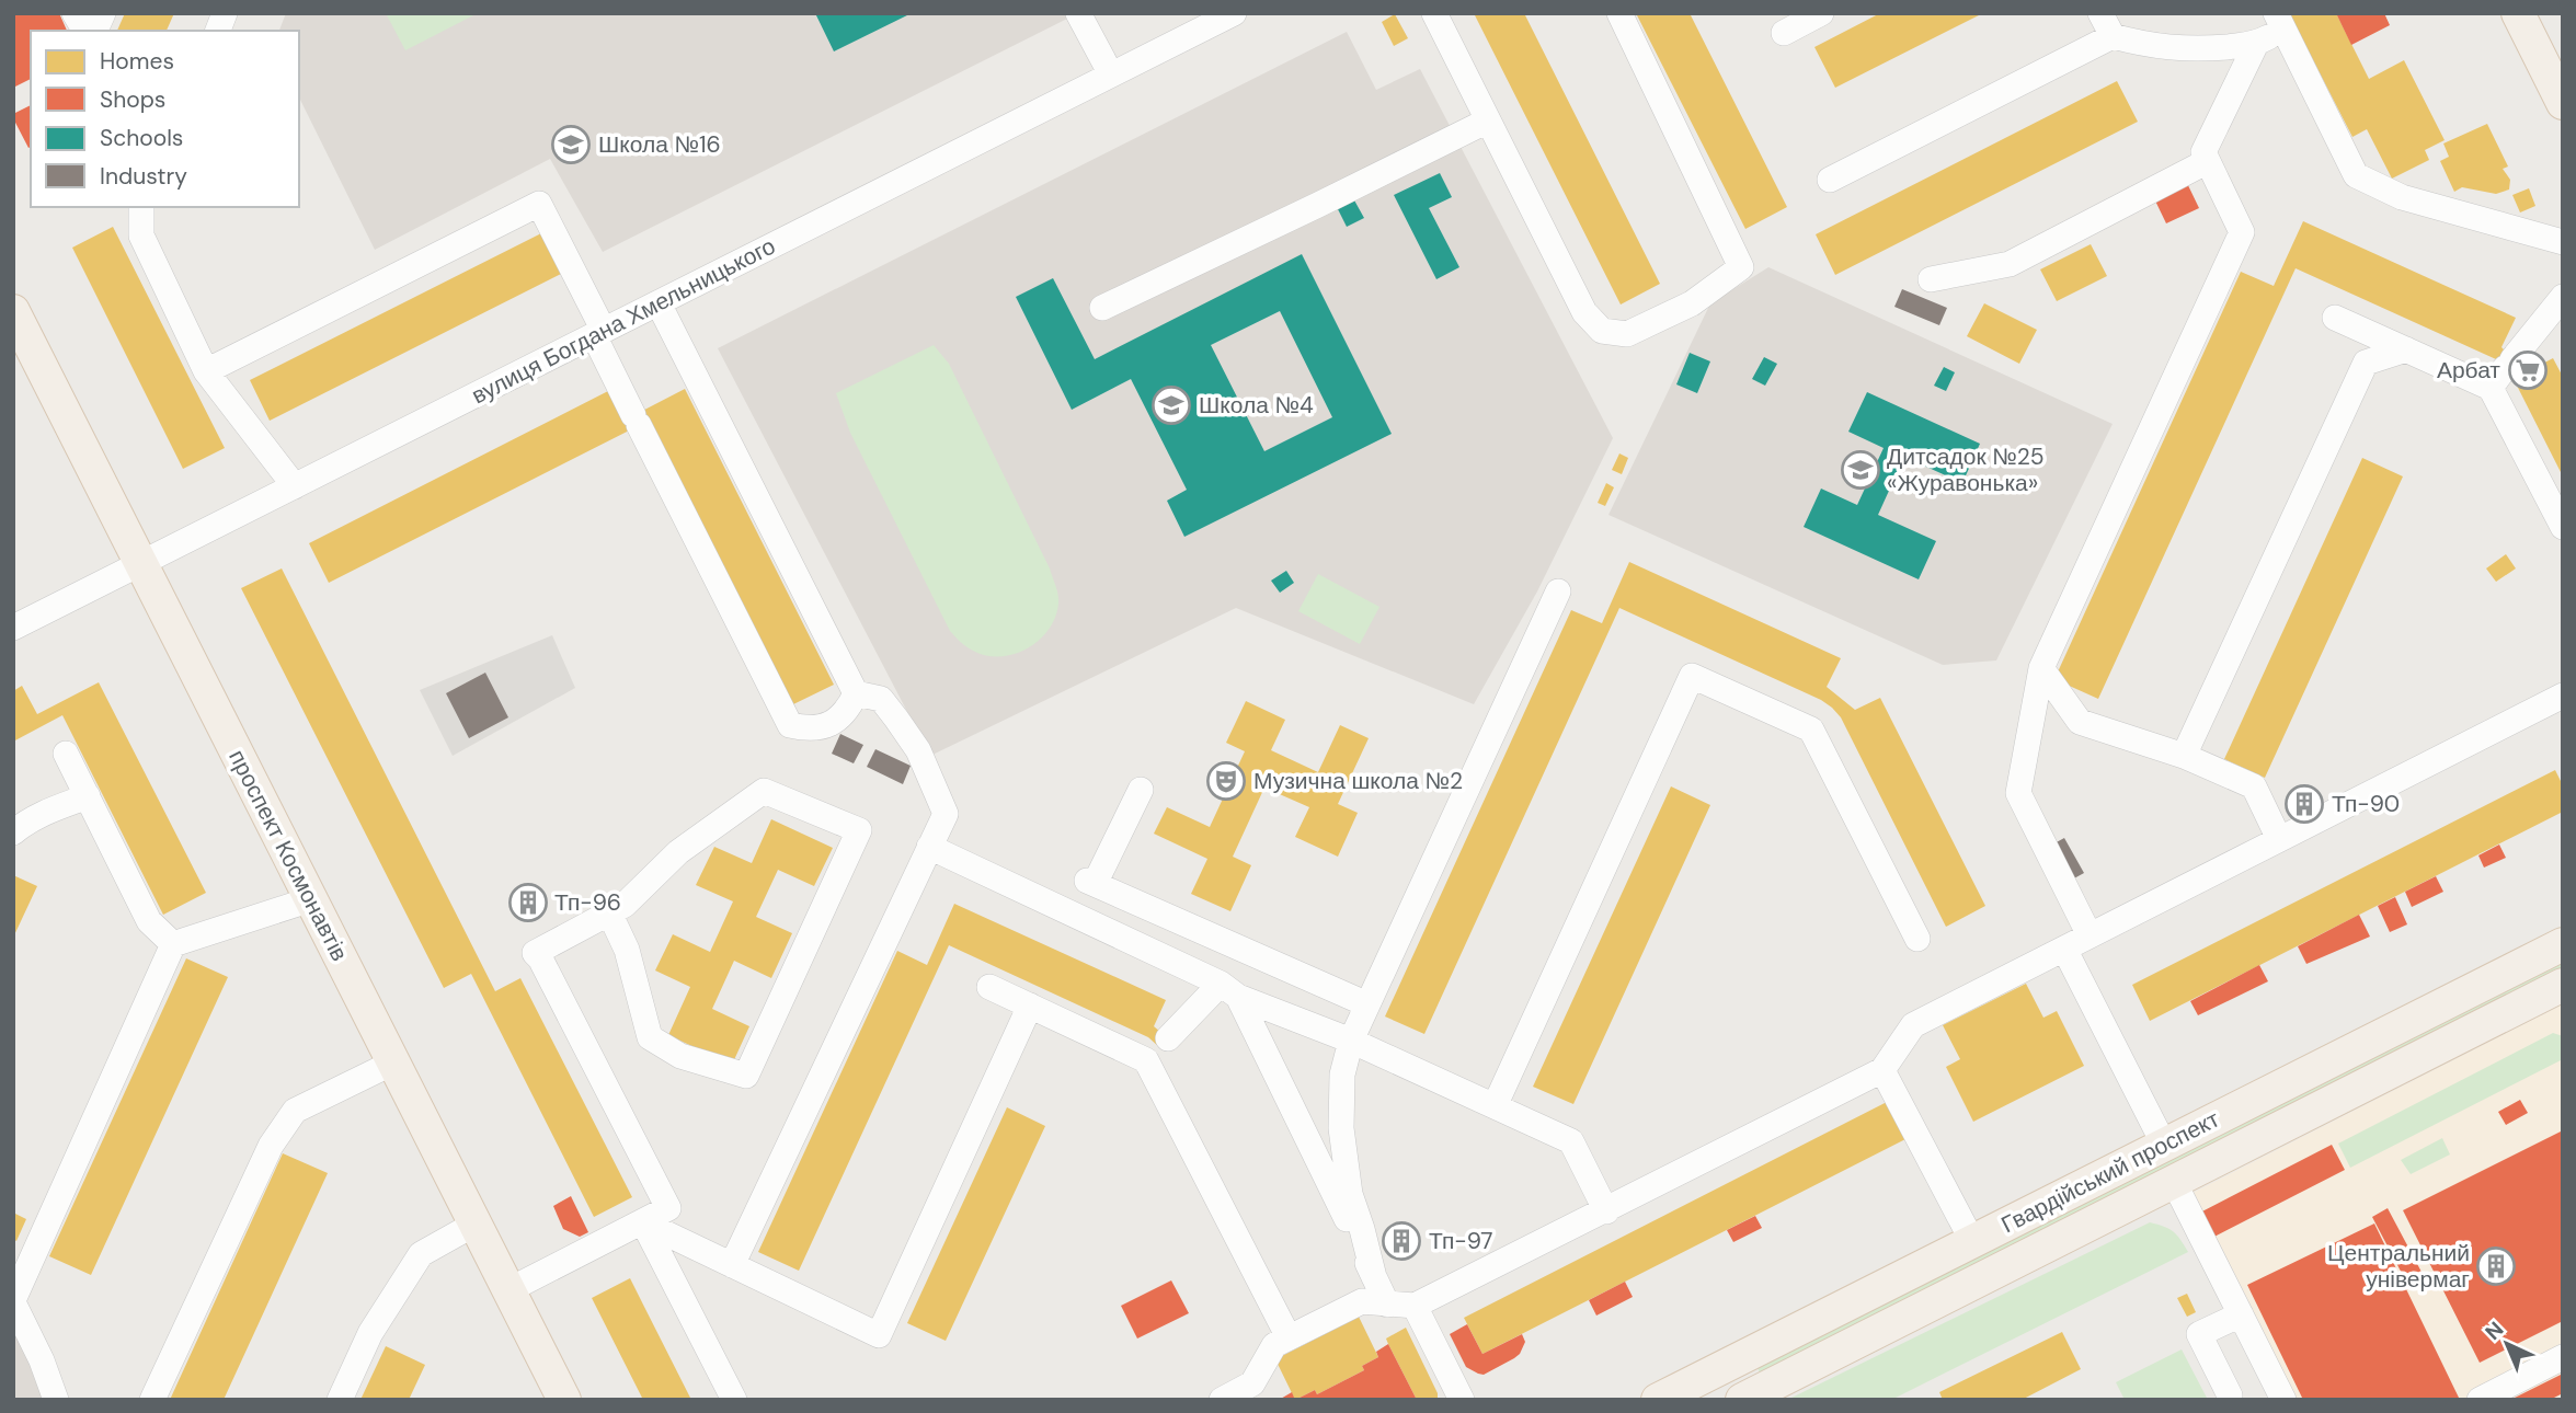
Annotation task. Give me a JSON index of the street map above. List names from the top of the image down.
{
  "streets": {
    "main road": ["проспект Космонавтів", "Гвардійський проспект"],
    "street": ["вулиця Богдана Хмельницького"]
  },
  "crossings": [
    ["вулиця Богдана Хмельницького", "проспект Космонавтів"]
  ],
  "places": {
    "school or university": ["Школа №16", "Школа №4", "Дитсадок №25 «Журавонька»"],
    "supermarket": ["Арбат"],
    "theatre": ["Музична школа №2"],
    "building": [
      "Тп-90",
      "Тп-96",
      "Тп-97",
      "Центральний універмаг"
    ]
  },
  "legend": [
    "Homes",
    "Shops",
    "Schools",
    "Industry"
  ],
  "north": "top left"
}
